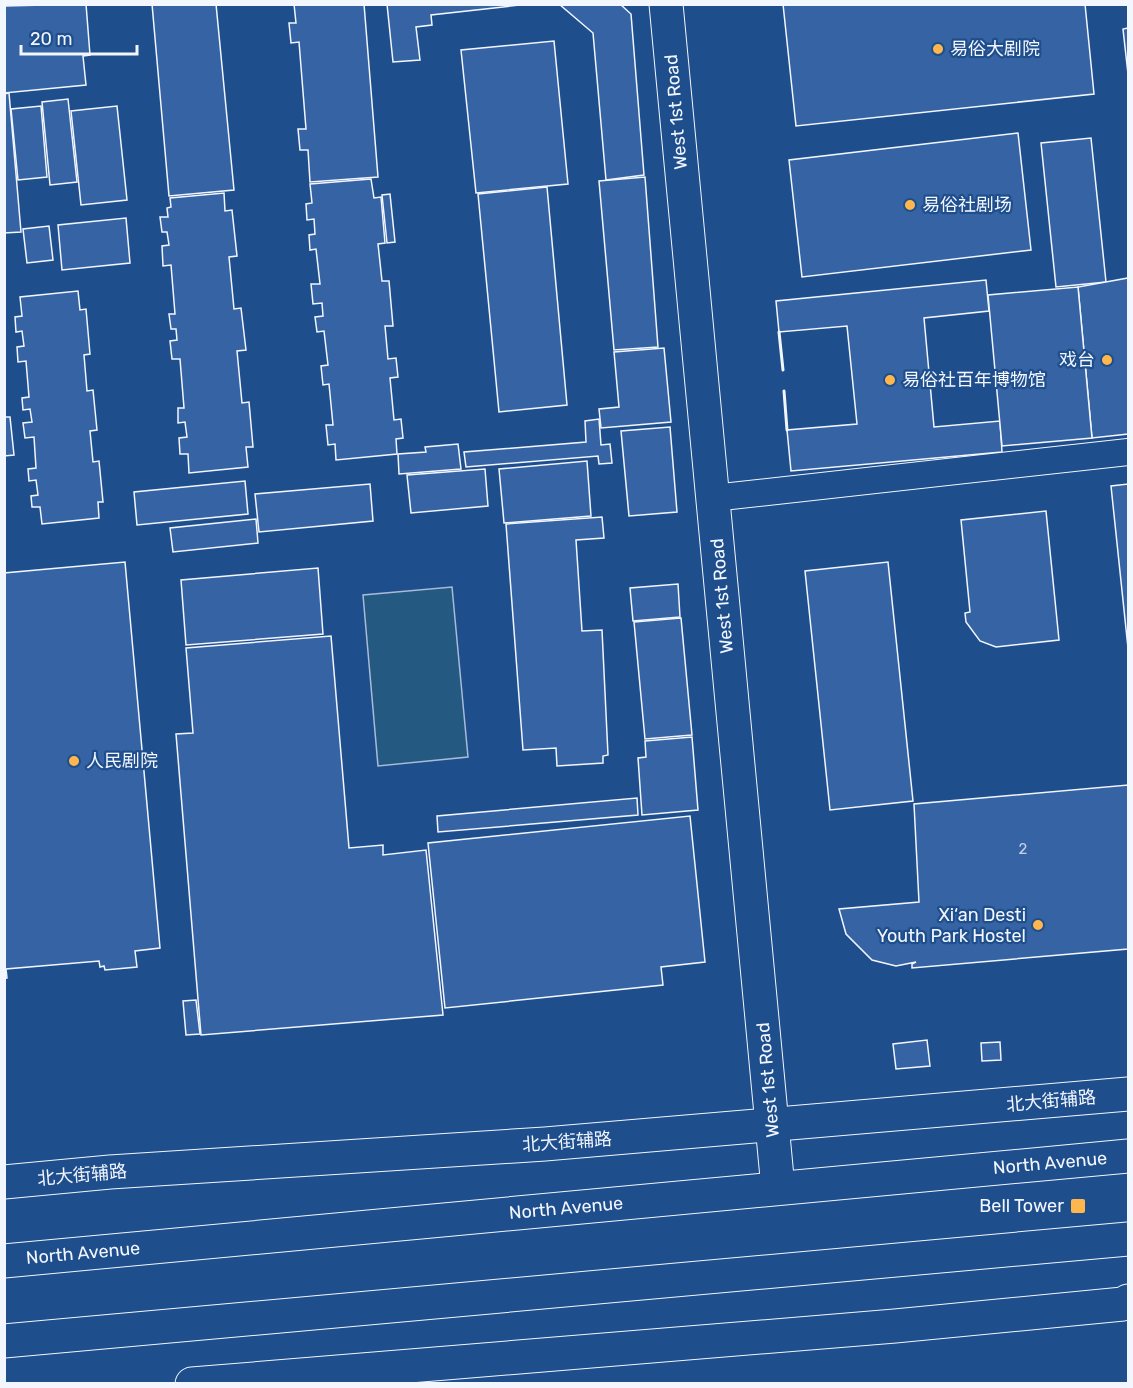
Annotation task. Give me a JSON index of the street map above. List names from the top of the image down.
{
  "streets": {
    "street": ["West 1st Road", "北大街辅路", "North Avenue"]
  },
  "crossings": [
    ["West 1st Road", "北大街辅路"],
    ["West 1st Road", "North Avenue"]
  ],
  "places": {
    "other": [
      "易俗大剧院",
      "易俗社剧场",
      "戏台",
      "易俗社百年博物馆",
      "人民剧院",
      "Xi‘an Desti Youth Park Hostel"
    ],
    "transit": ["Bell Tower"]
  },
  "house_numbers": ["2"],
  "scale_bar": "20 m"
}
